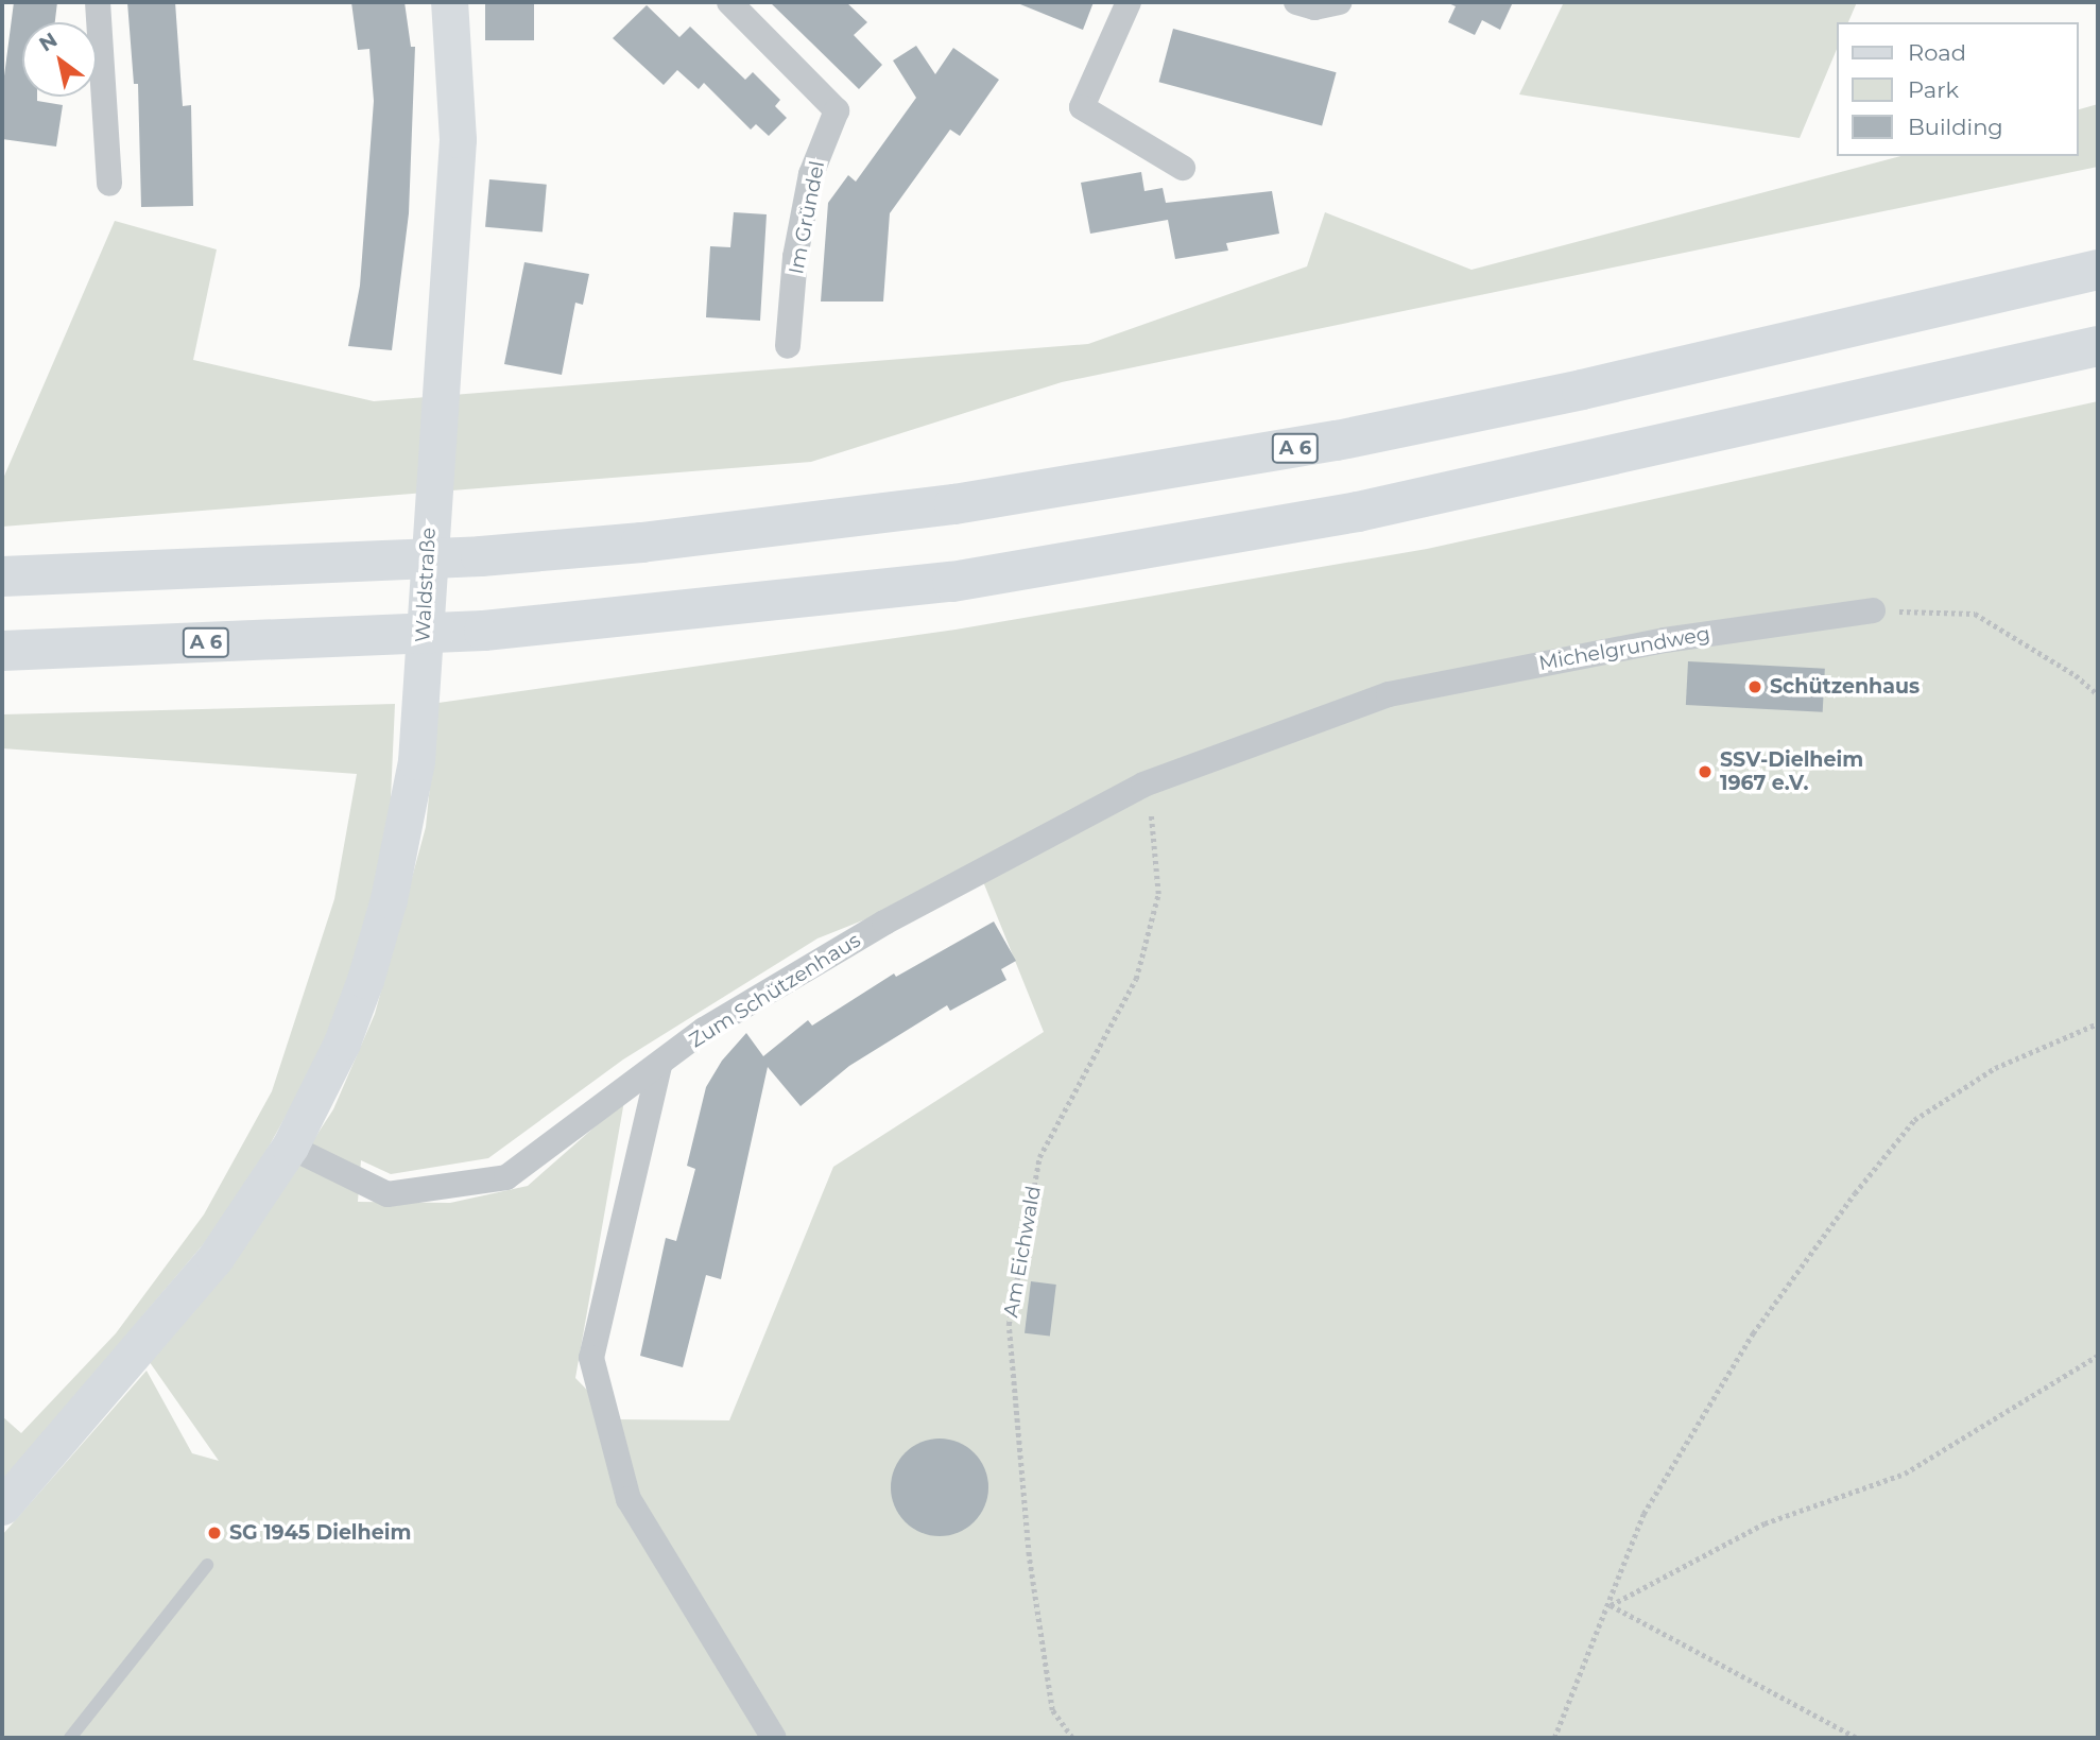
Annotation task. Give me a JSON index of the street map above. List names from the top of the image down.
{
  "streets": {
    "highway": ["A 6"],
    "street": [
      "Im Gründel",
      "Waldstraße",
      "Michelgrundweg",
      "Zum Schützenhaus"
    ],
    "path": ["Am Eichwald"]
  },
  "crossings": [
    ["Waldstraße", "Zum Schützenhaus"],
    ["Michelgrundweg", "Zum Schützenhaus"],
    ["Michelgrundweg", "Am Eichwald"],
    ["Zum Schützenhaus", "Am Eichwald"]
  ],
  "places": ["Schützenhaus", "SSV-Dielheim 1967 e.V.", "SG 1945 Dielheim"],
  "legend": ["Road", "Park", "Building"],
  "north": "top left"
}
